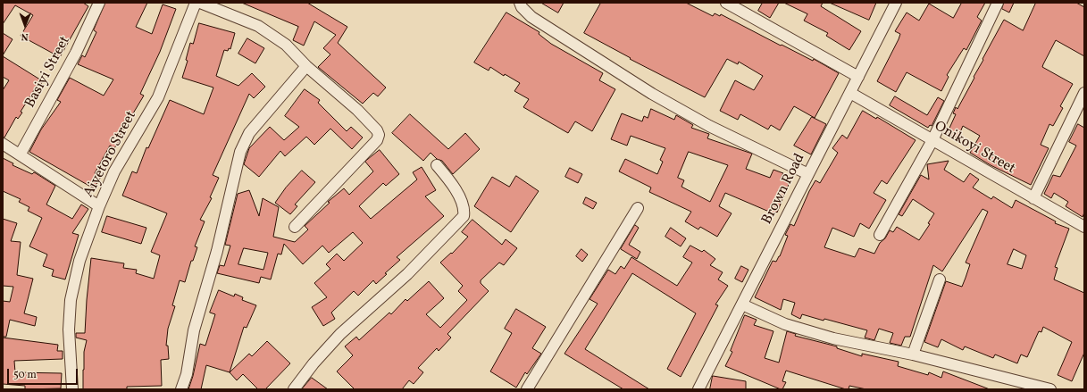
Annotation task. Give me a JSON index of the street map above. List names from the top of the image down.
{
  "streets": {
    "street": [
      "Basiyi Street",
      "Onikoyi Street",
      "Aiyetoro Street",
      "Brown Road"
    ]
  },
  "crossings": [
    ["Onikoyi Street", "Brown Road"]
  ],
  "scale_bar": "50 m",
  "north": "bottom"
}
